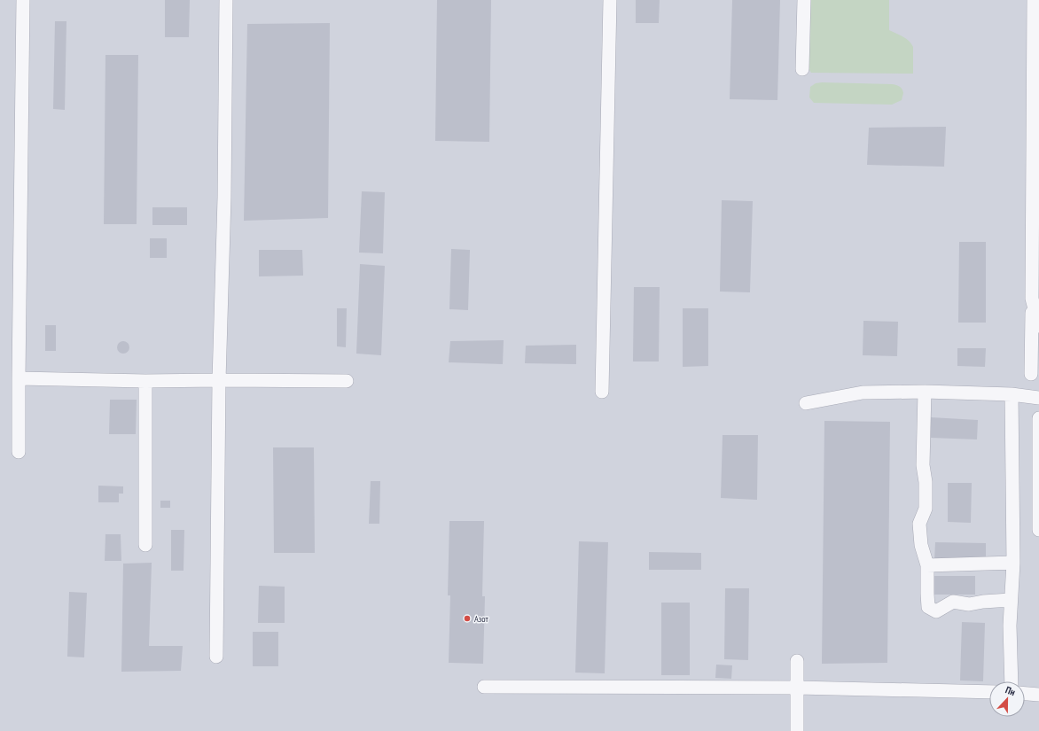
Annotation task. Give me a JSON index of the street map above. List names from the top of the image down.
{
  "places": ["Азот"],
  "north": "top"
}
